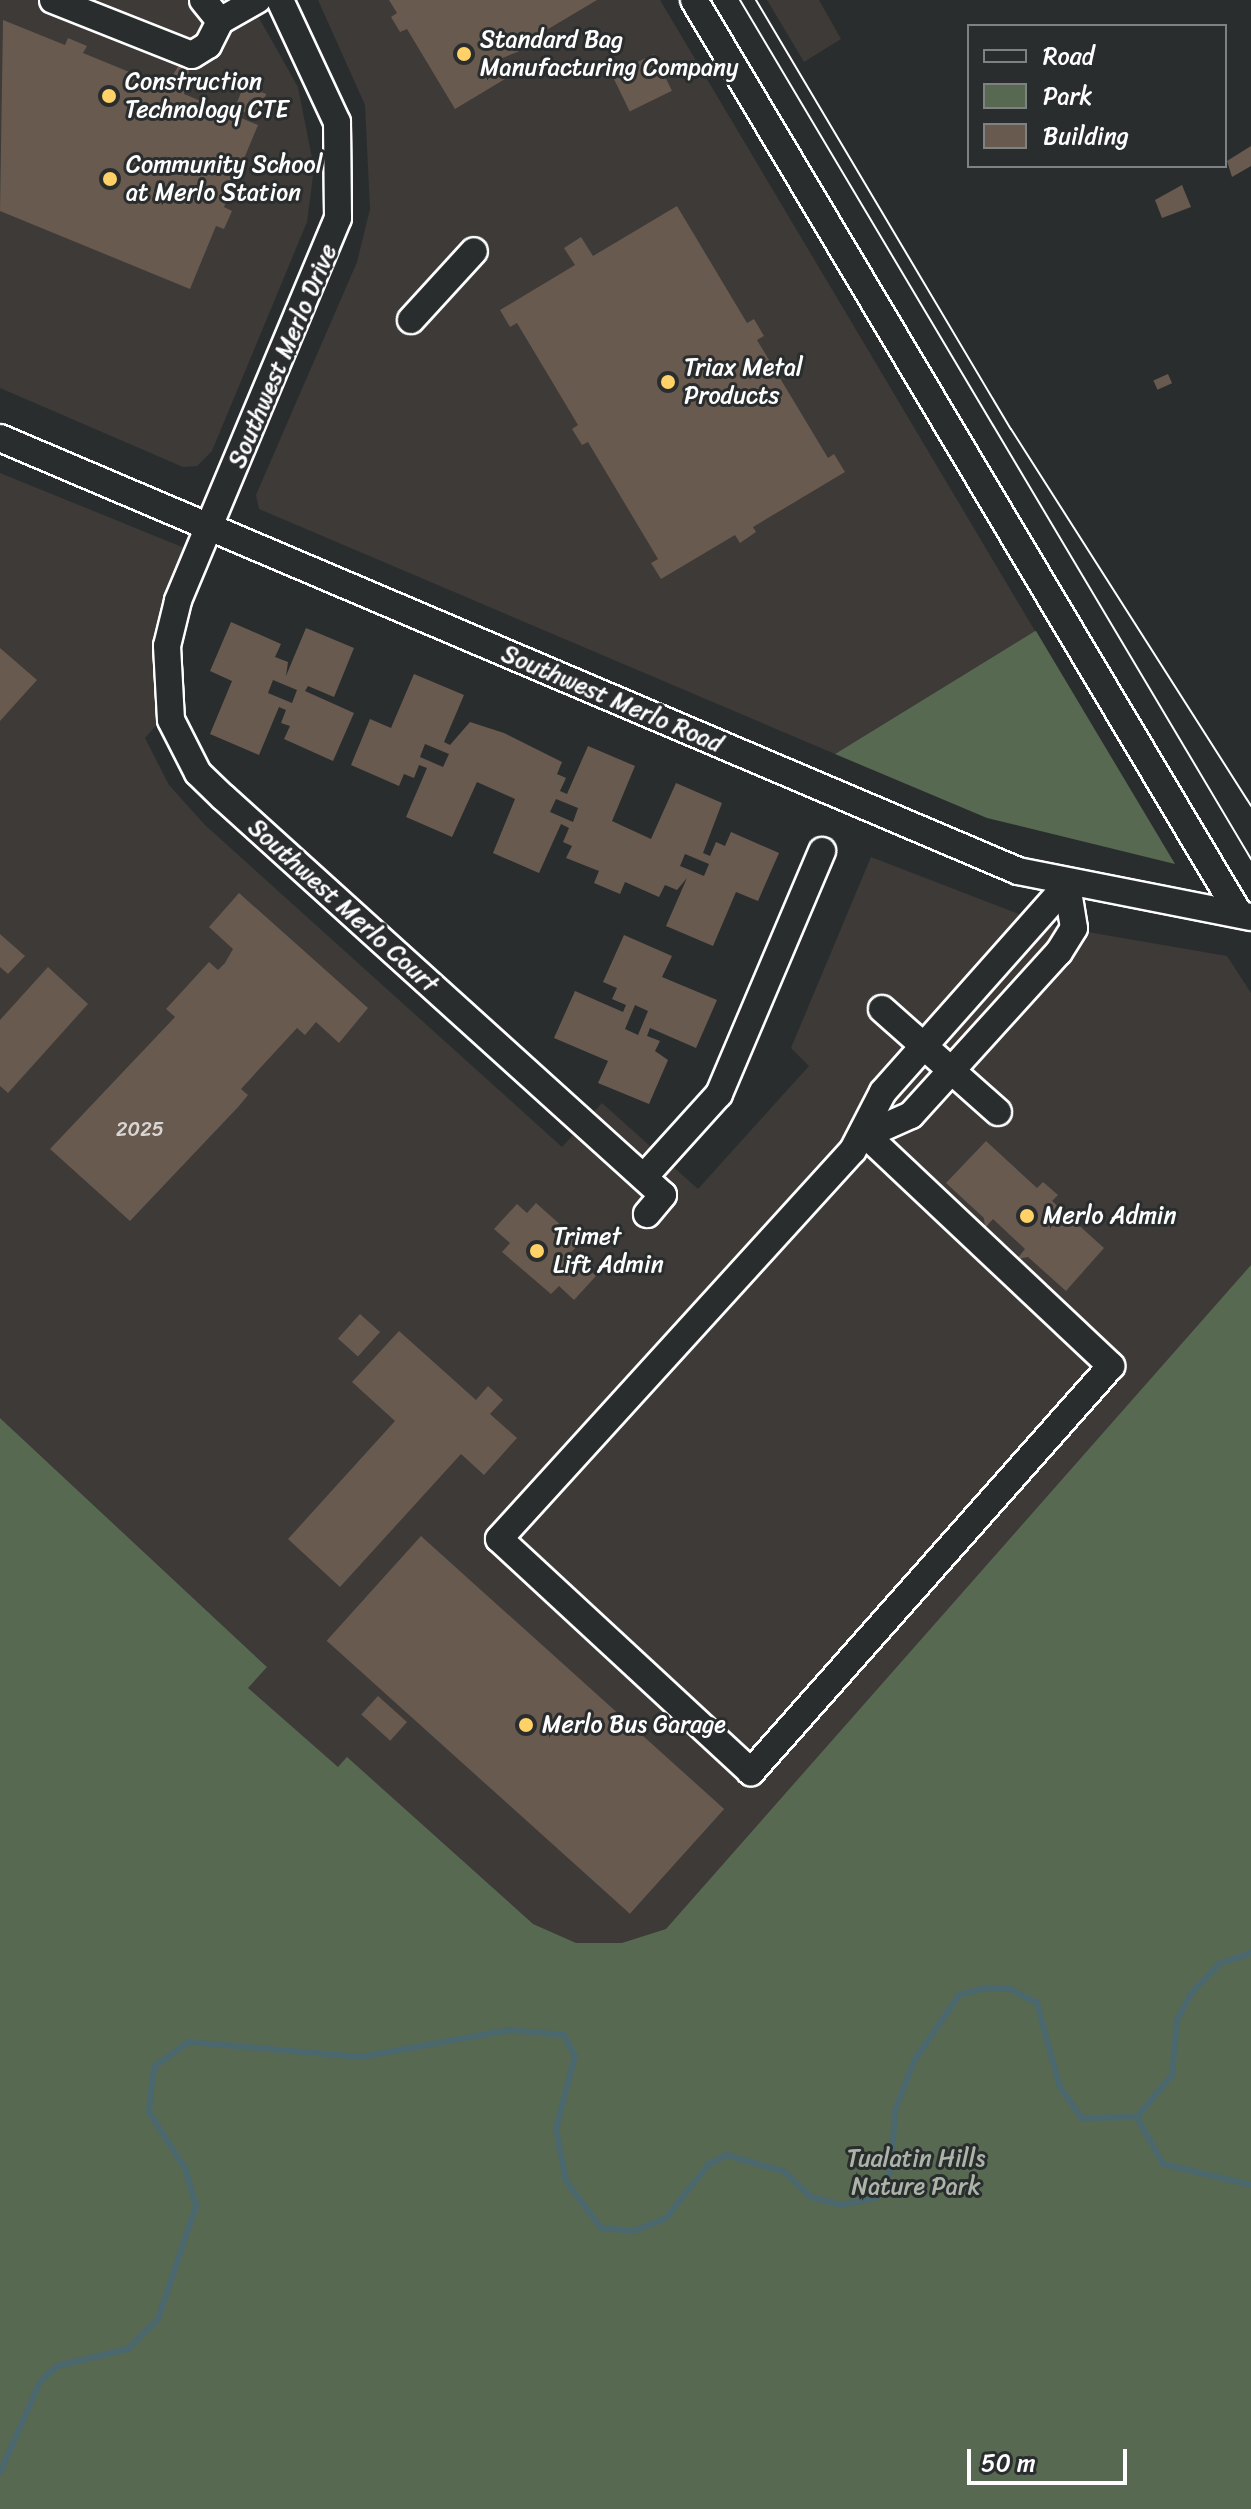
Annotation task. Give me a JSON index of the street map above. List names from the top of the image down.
{
  "streets": {
    "street": ["Southwest Merlo Drive", "Southwest Merlo Road", "Southwest Merlo Court"]
  },
  "crossings": [
    ["Southwest Merlo Drive", "Southwest Merlo Road"],
    ["Southwest Merlo Drive", "Southwest Merlo Court"],
    ["Southwest Merlo Road", "Southwest Merlo Court"]
  ],
  "parks": ["Tualatin Hills Nature Park"],
  "places": [
    "Standard Bag Manufacturing Company",
    "Construction Technology CTE",
    "Community School at Merlo Station",
    "Triax Metal Products",
    "Merlo Admin",
    "Trimet Lift Admin",
    "Merlo Bus Garage"
  ],
  "house_numbers": ["2025"],
  "legend": ["Road", "Park", "Building"],
  "scale_bar": "50 m"
}
